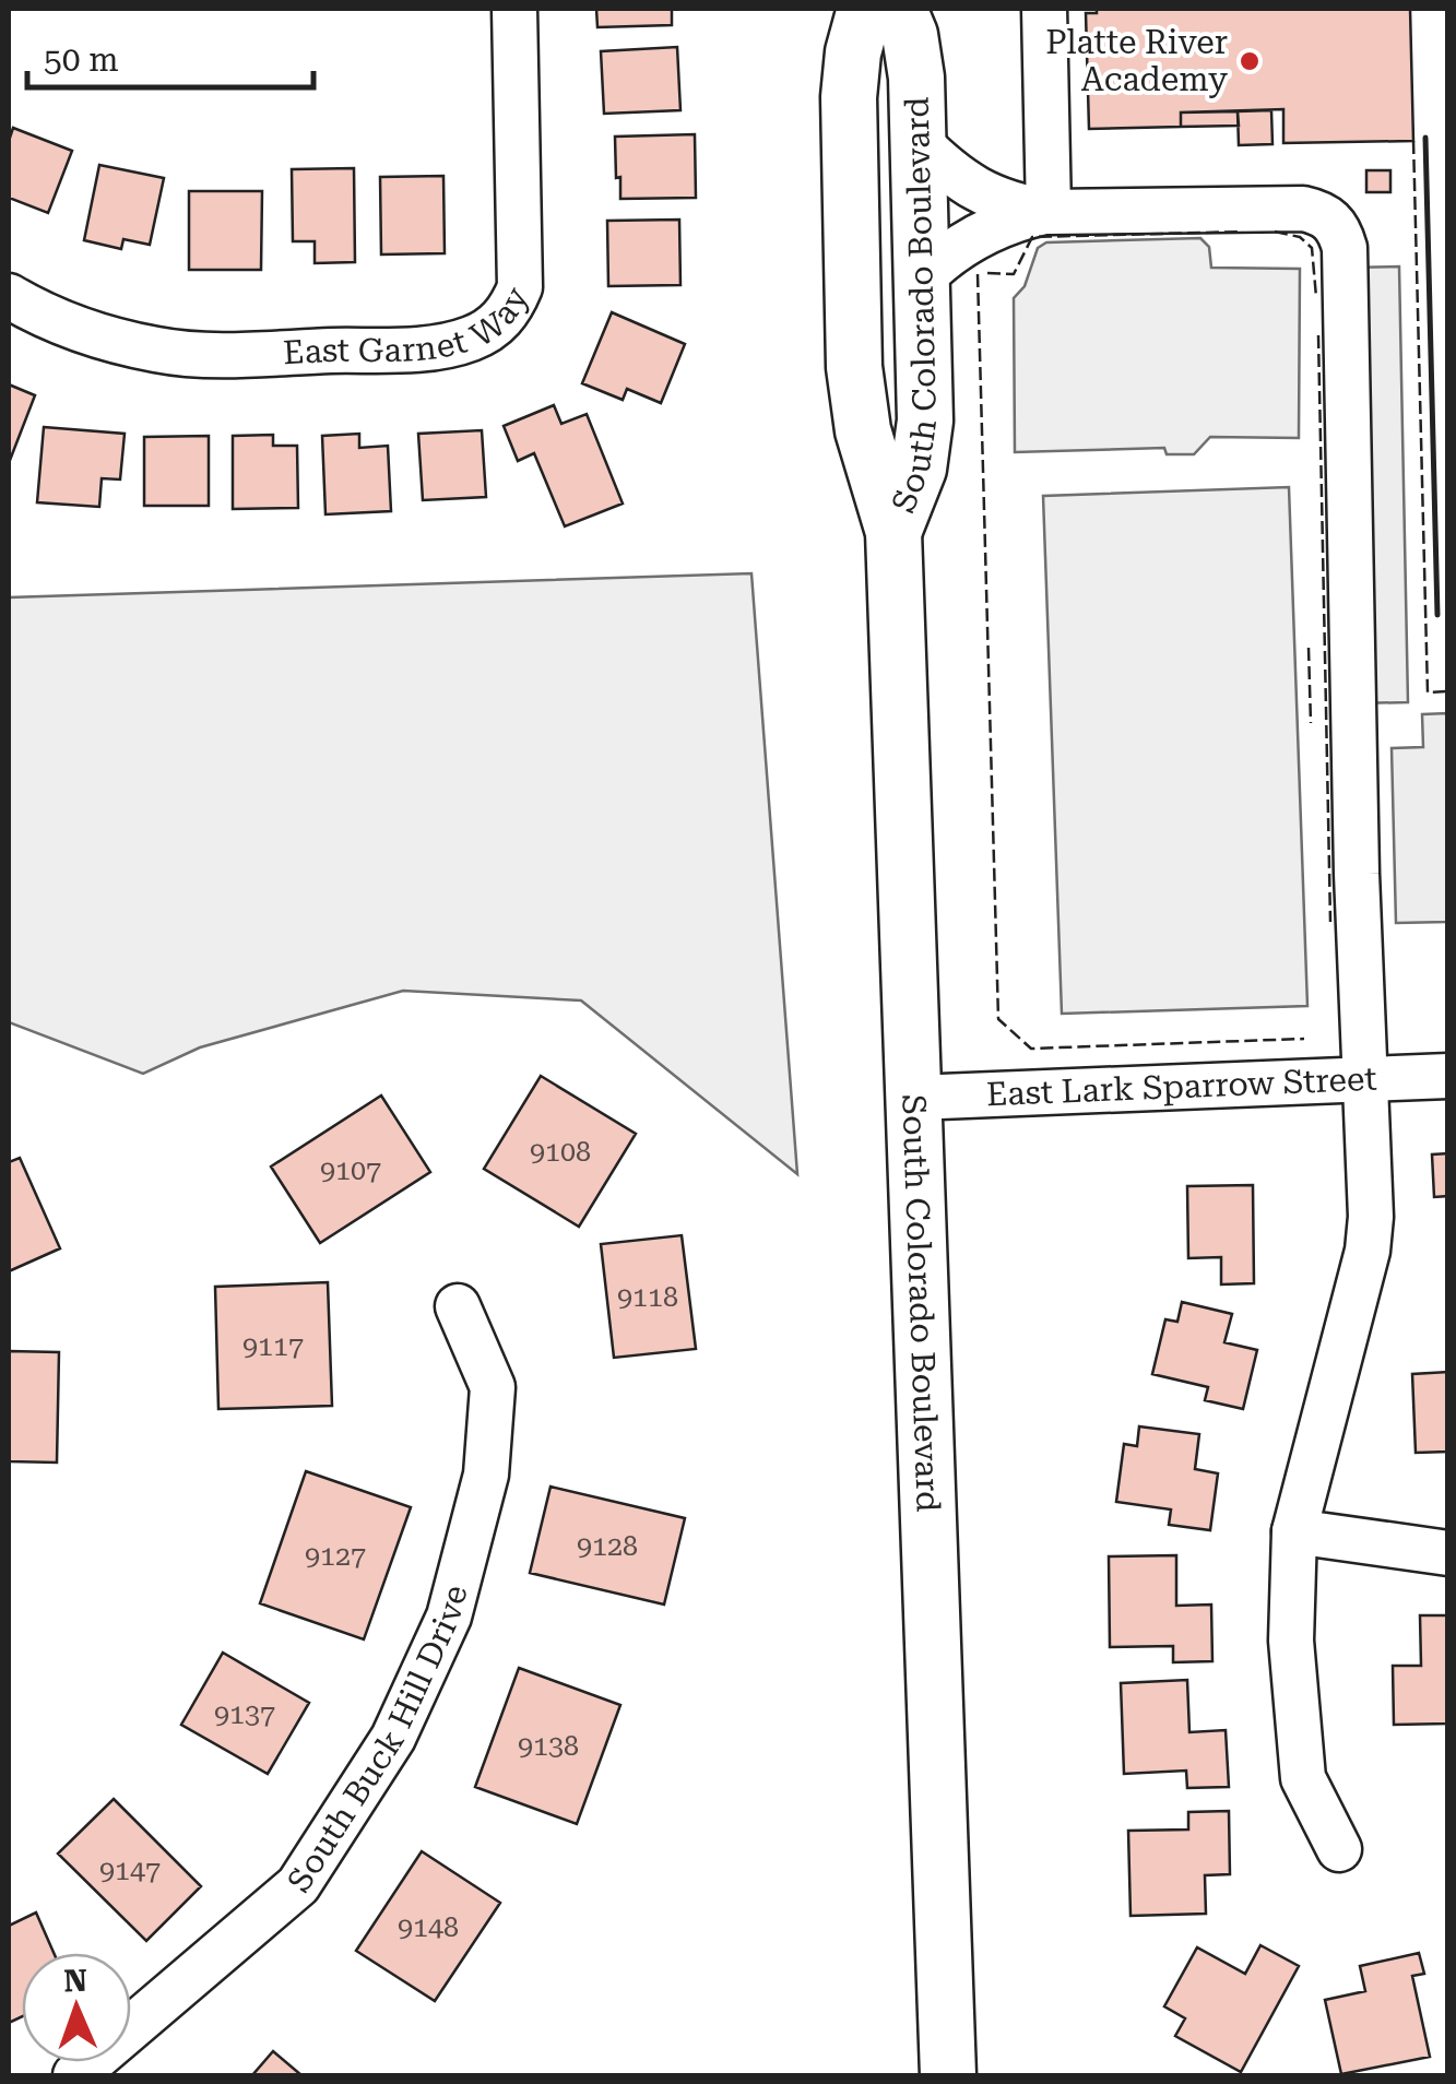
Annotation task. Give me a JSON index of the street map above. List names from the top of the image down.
{
  "streets": {
    "main road": ["South Colorado Boulevard"],
    "street": ["East Garnet Way", "East Lark Sparrow Street", "South Buck Hill Drive"]
  },
  "crossings": [
    ["South Colorado Boulevard", "East Lark Sparrow Street"]
  ],
  "places": ["Platte River Academy"],
  "house_numbers": [
    "9108",
    "9107",
    "9118",
    "9117",
    "9128",
    "9127",
    "9137",
    "9138",
    "9147",
    "9148"
  ],
  "scale_bar": "50 m",
  "north": "top"
}
